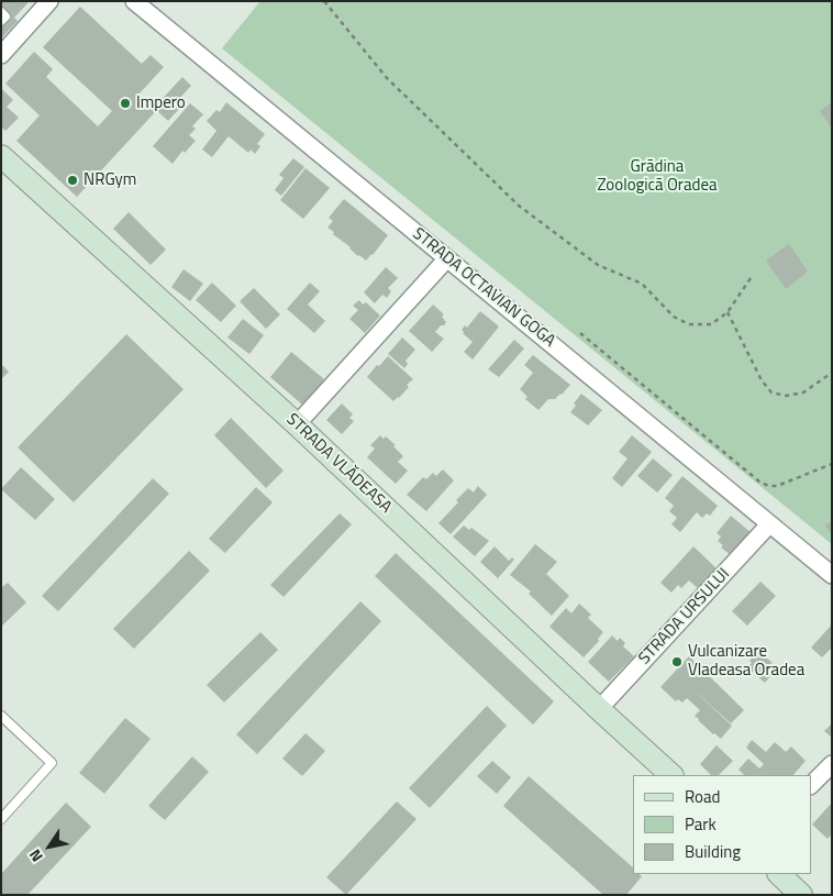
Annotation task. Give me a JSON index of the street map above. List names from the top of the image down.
{
  "streets": {
    "street": ["STRADA OCTAVIAN GOGA", "STRADA VLĂDEASA", "STRADA URSULUI"]
  },
  "crossings": [
    ["STRADA OCTAVIAN GOGA", "STRADA URSULUI"],
    ["STRADA VLĂDEASA", "STRADA URSULUI"]
  ],
  "parks": ["Grădina Zoologică Oradea"],
  "places": ["Impero", "NRGym", "Vulcanizare Vladeasa Oradea"],
  "legend": ["Road", "Park", "Building"],
  "north": "bottom left"
}
